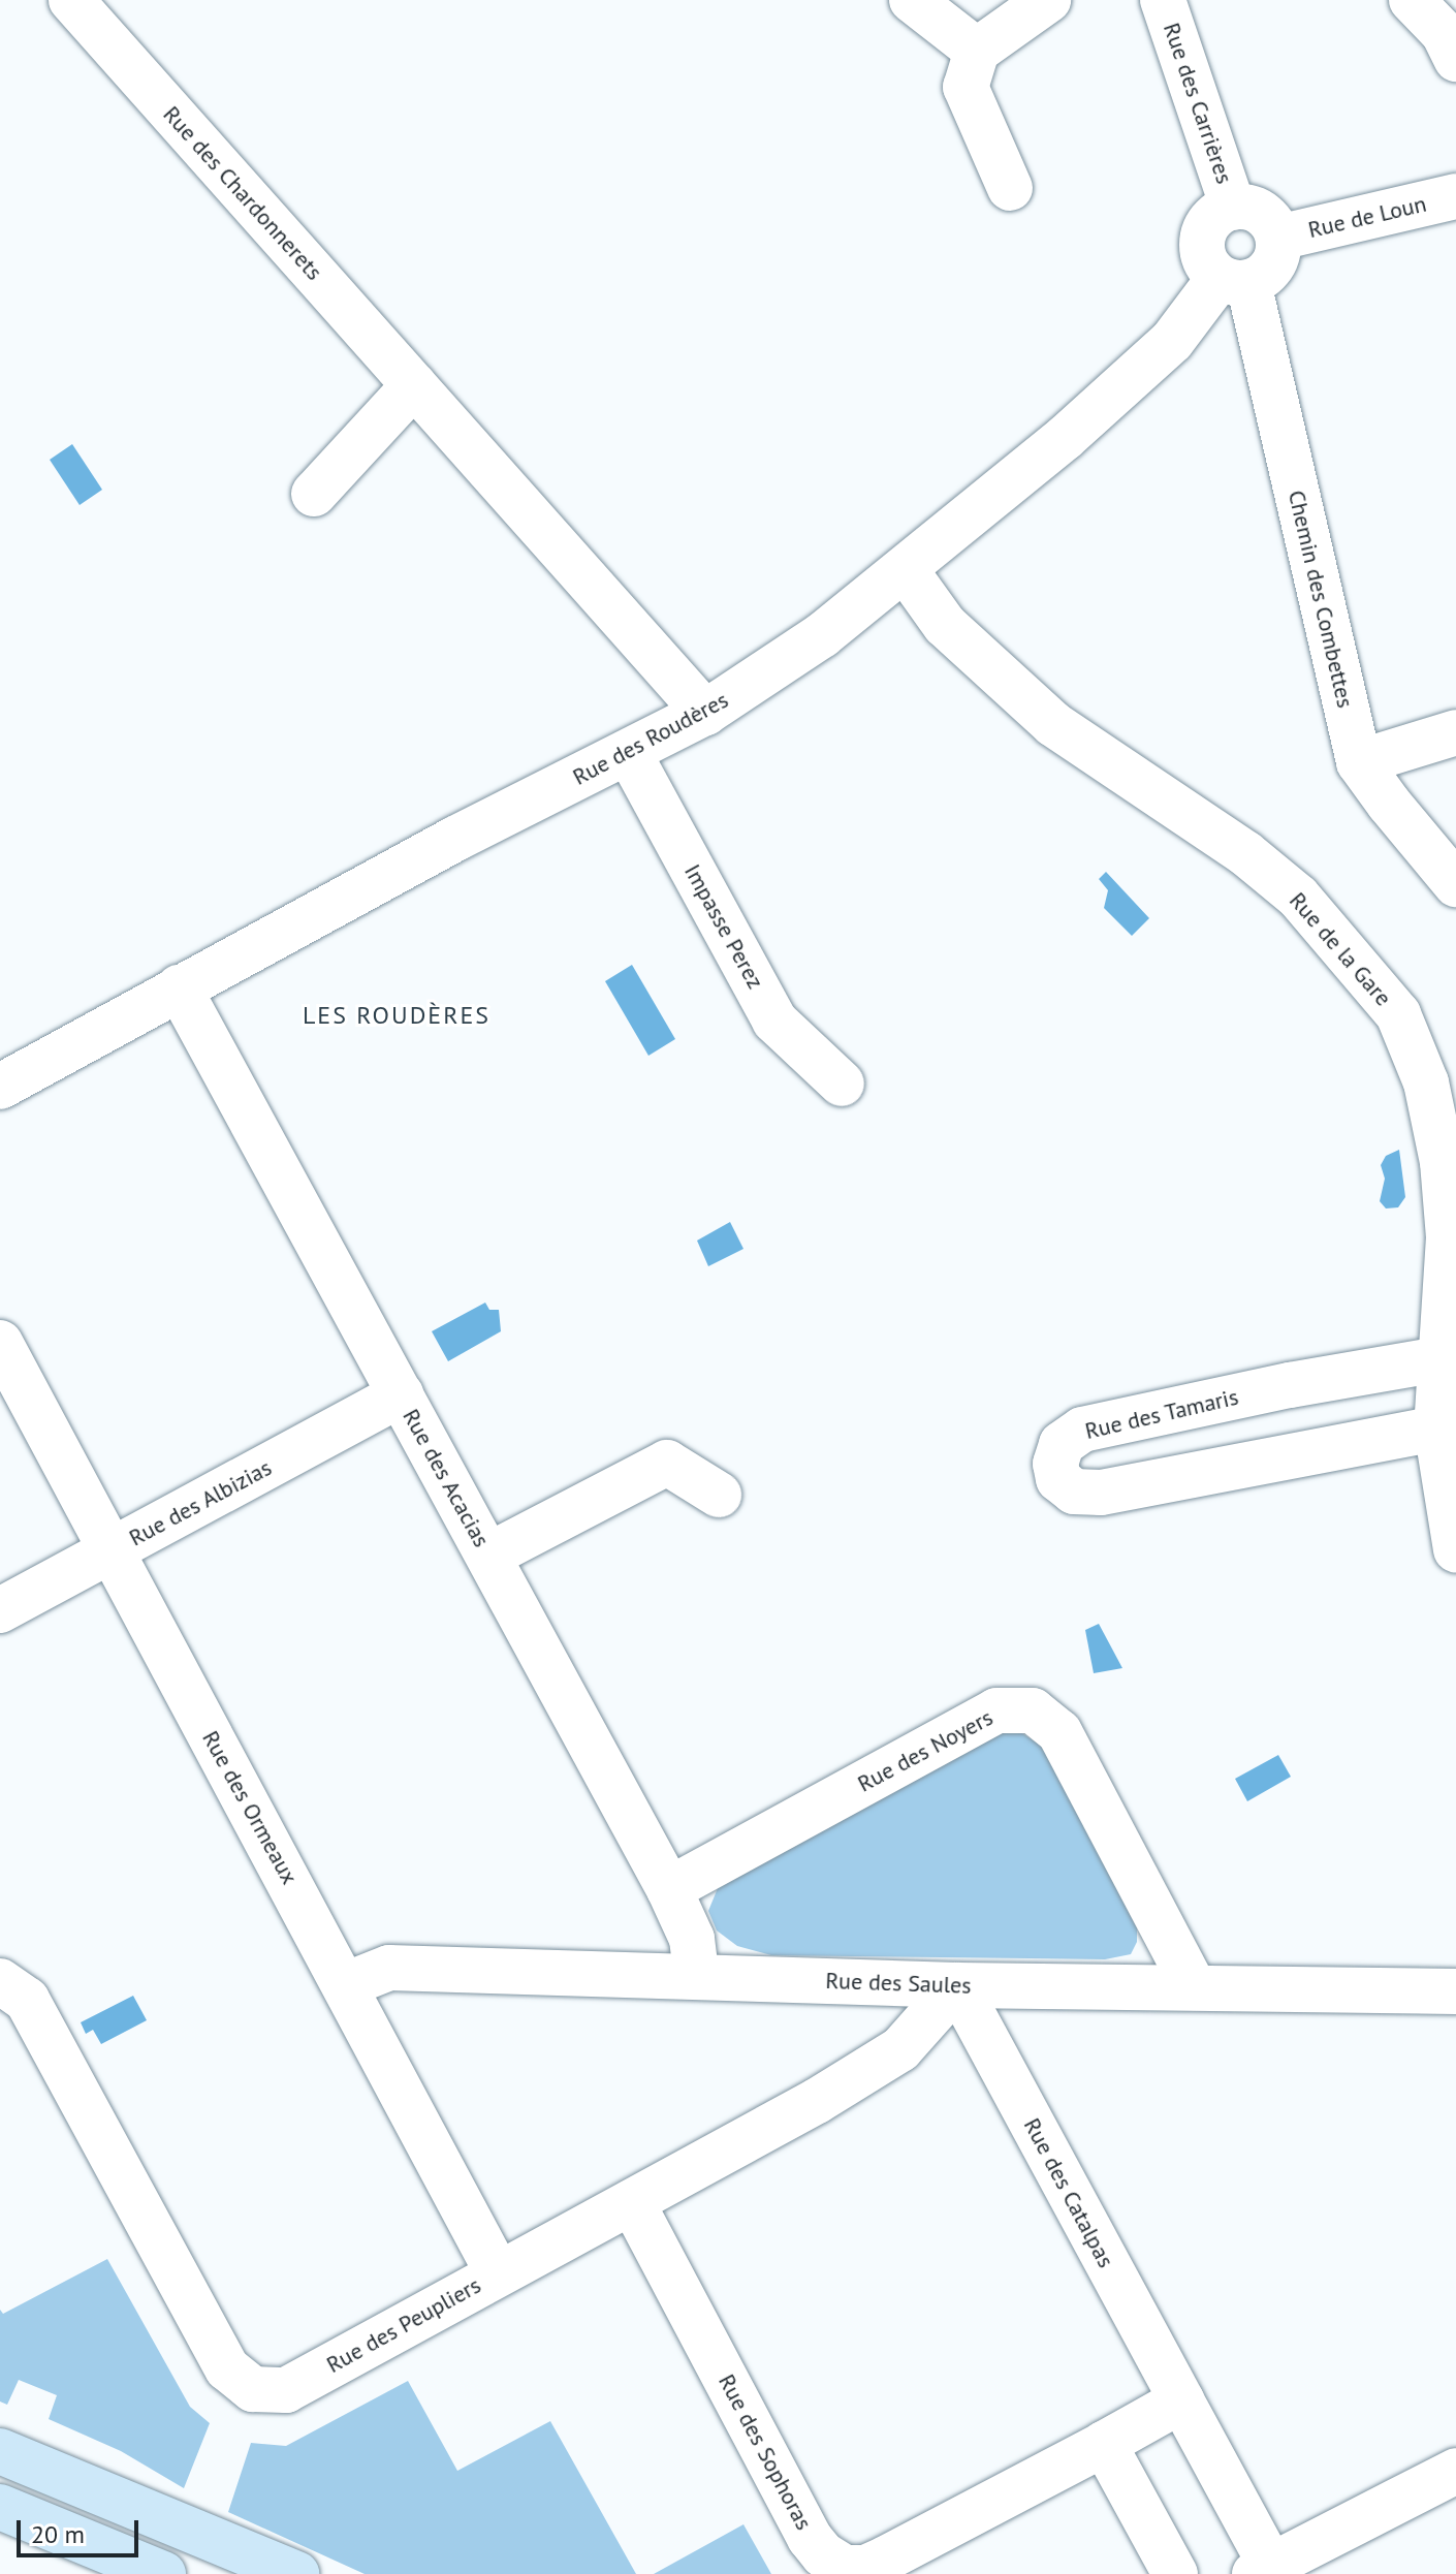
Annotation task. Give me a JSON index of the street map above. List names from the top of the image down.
{
  "streets": {
    "street": [
      "Rue des Carrières",
      "Rue des Chardonnerets",
      "Rue de Loun",
      "Chemin des Combettes",
      "Rue des Roudères",
      "Impasse Perez",
      "Rue de la Gare",
      "Rue des Tamaris",
      "Rue des Acacias",
      "Rue des Albizias",
      "Rue des Noyers",
      "Rue des Ormeaux",
      "Rue des Saules",
      "Rue des Catalpas",
      "Rue des Peupliers",
      "Rue des Sophoras"
    ]
  },
  "crossings": [
    ["Rue des Carrières", "Rue de Loun"],
    ["Rue des Carrières", "Chemin des Combettes"],
    ["Rue des Carrières", "Rue des Roudères"],
    ["Rue des Chardonnerets", "Rue des Roudères"],
    ["Rue de Loun", "Chemin des Combettes"],
    ["Rue de Loun", "Rue des Roudères"],
    ["Chemin des Combettes", "Rue des Roudères"],
    ["Rue des Roudères", "Impasse Perez"],
    ["Rue des Roudères", "Rue de la Gare"],
    ["Rue des Roudères", "Rue des Acacias"],
    ["Rue de la Gare", "Rue des Tamaris"],
    ["Rue des Acacias", "Rue des Albizias"],
    ["Rue des Acacias", "Rue des Noyers"],
    ["Rue des Acacias", "Rue des Saules"],
    ["Rue des Albizias", "Rue des Ormeaux"],
    ["Rue des Noyers", "Rue des Saules"],
    ["Rue des Ormeaux", "Rue des Saules"],
    ["Rue des Ormeaux", "Rue des Peupliers"],
    ["Rue des Saules", "Rue des Catalpas"],
    ["Rue des Saules", "Rue des Peupliers"],
    ["Rue des Catalpas", "Rue des Peupliers"],
    ["Rue des Peupliers", "Rue des Sophoras"]
  ],
  "districts": ["LES ROUDÈRES"],
  "scale_bar": "20 m"
}
